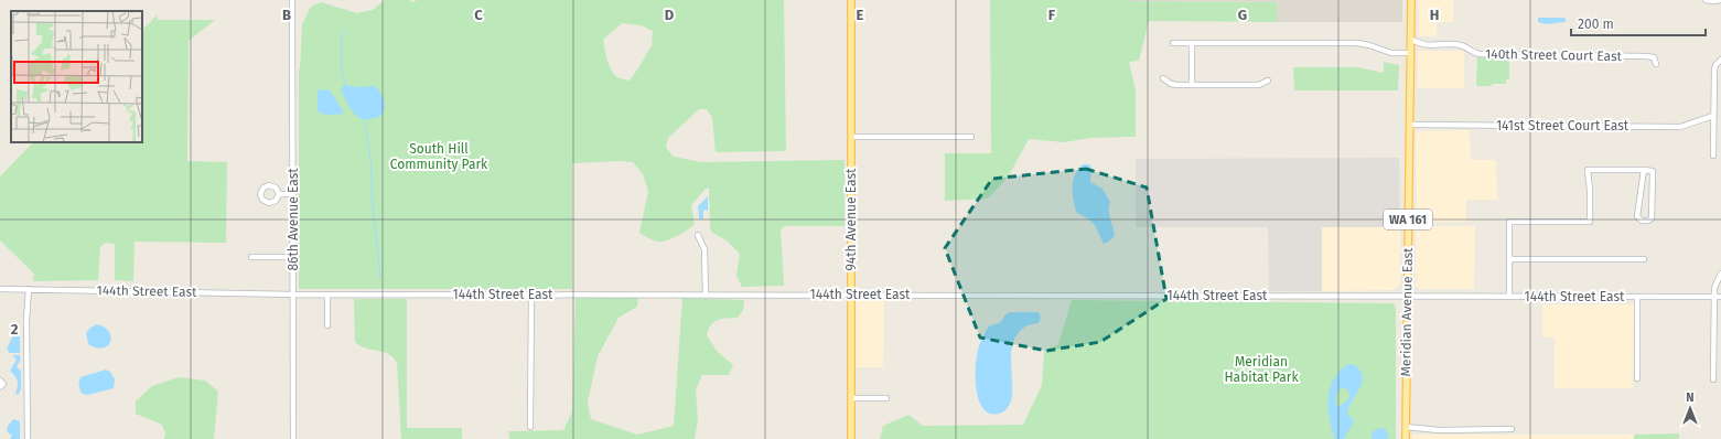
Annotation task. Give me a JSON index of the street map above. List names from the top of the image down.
{
  "streets": {
    "main road": ["94th Avenue East", "WA 161", "Meridian Avenue East"],
    "street": [
      "140th Street Court East",
      "141st Street Court East",
      "86th Avenue East",
      "144th Street East"
    ]
  },
  "crossings": [
    ["140th Street Court East", "Meridian Avenue East"],
    ["141st Street Court East", "Meridian Avenue East"],
    ["86th Avenue East", "144th Street East"],
    ["94th Avenue East", "144th Street East"],
    ["144th Street East", "Meridian Avenue East"]
  ],
  "parks": ["South Hill Community Park", "Meridian Habitat Park"],
  "scale_bar": "200 m",
  "north": "top",
  "grid": {
    "columns": [
      "B",
      "C",
      "D",
      "E",
      "F",
      "G",
      "H"
    ],
    "rows": ["2"]
  }
}
